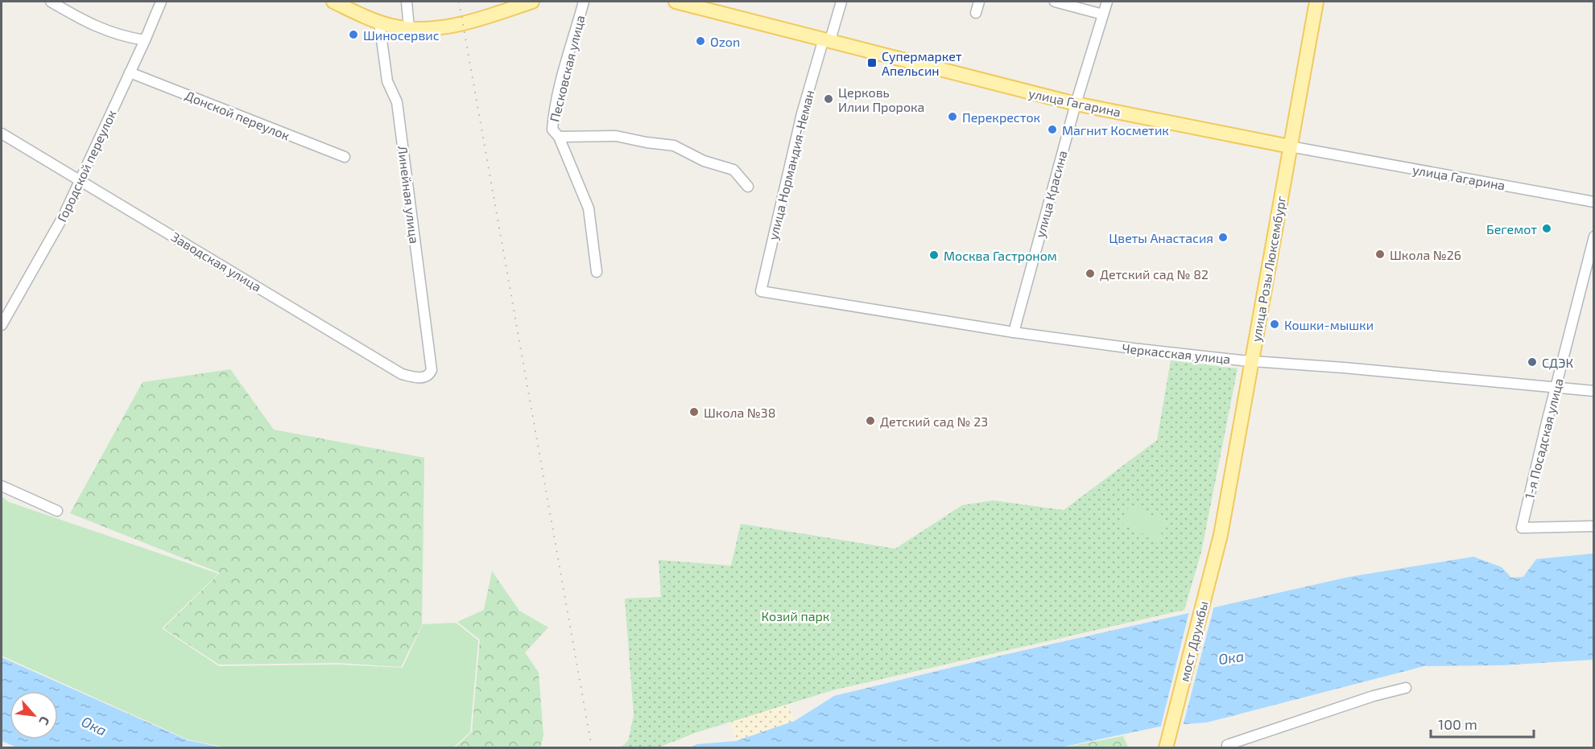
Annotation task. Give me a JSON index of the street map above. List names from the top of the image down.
{
  "streets": {
    "main road": ["улица Гагарина", "улица Розы Люксембург", "мост Дружбы"],
    "street": [
      "Песковская улица",
      "Донской переулок",
      "улица Нормандия-Неман",
      "Городской переулок",
      "улица Красина",
      "Линейная улица",
      "Заводская улица",
      "Черкасская улица",
      "1-я Посадская улица"
    ]
  },
  "crossings": [
    ["улица Гагарина", "улица Нормандия-Неман"],
    ["улица Гагарина", "улица Красина"],
    ["улица Гагарина", "улица Розы Люксембург"],
    ["Донской переулок", "Городской переулок"],
    ["улица Нормандия-Неман", "Черкасская улица"],
    ["Городской переулок", "Заводская улица"],
    ["улица Красина", "Черкасская улица"],
    ["Линейная улица", "Заводская улица"],
    ["улица Розы Люксембург", "Черкасская улица"],
    ["улица Розы Люксембург", "мост Дружбы"],
    ["Черкасская улица", "1-я Посадская улица"]
  ],
  "water": ["Ока"],
  "parks": ["Козий парк"],
  "places": {
    "other": [
      "Шиносервис",
      "Ozon",
      "Церковь Илии Пророка",
      "Перекресток",
      "Магнит Косметик",
      "Бегемот",
      "Цветы Анастасия",
      "Школа №26",
      "Москва Гастроном",
      "Детский сад № 82",
      "Кошки-мышки",
      "СДЭК",
      "Школа №38",
      "Детский сад № 23"
    ],
    "transit": ["Супермаркет Апельсин"]
  },
  "scale_bar": "100 m",
  "north": "bottom right"
}
